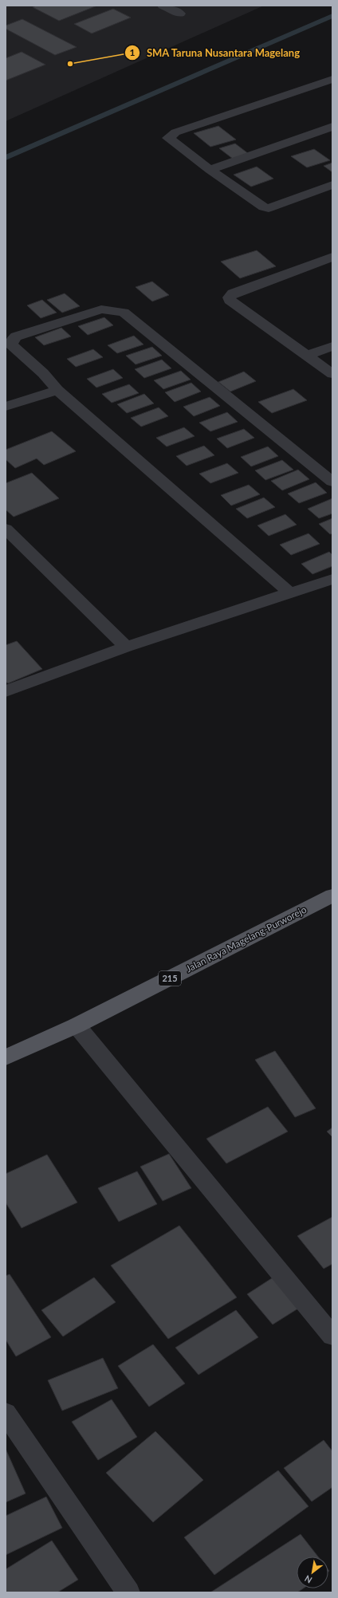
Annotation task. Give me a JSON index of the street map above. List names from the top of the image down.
{
  "streets": {
    "main road": ["Jalan Raya Magelang-Purworejo", "215"]
  },
  "places": ["SMA Taruna Nusantara Magelang"],
  "north": "bottom left"
}
